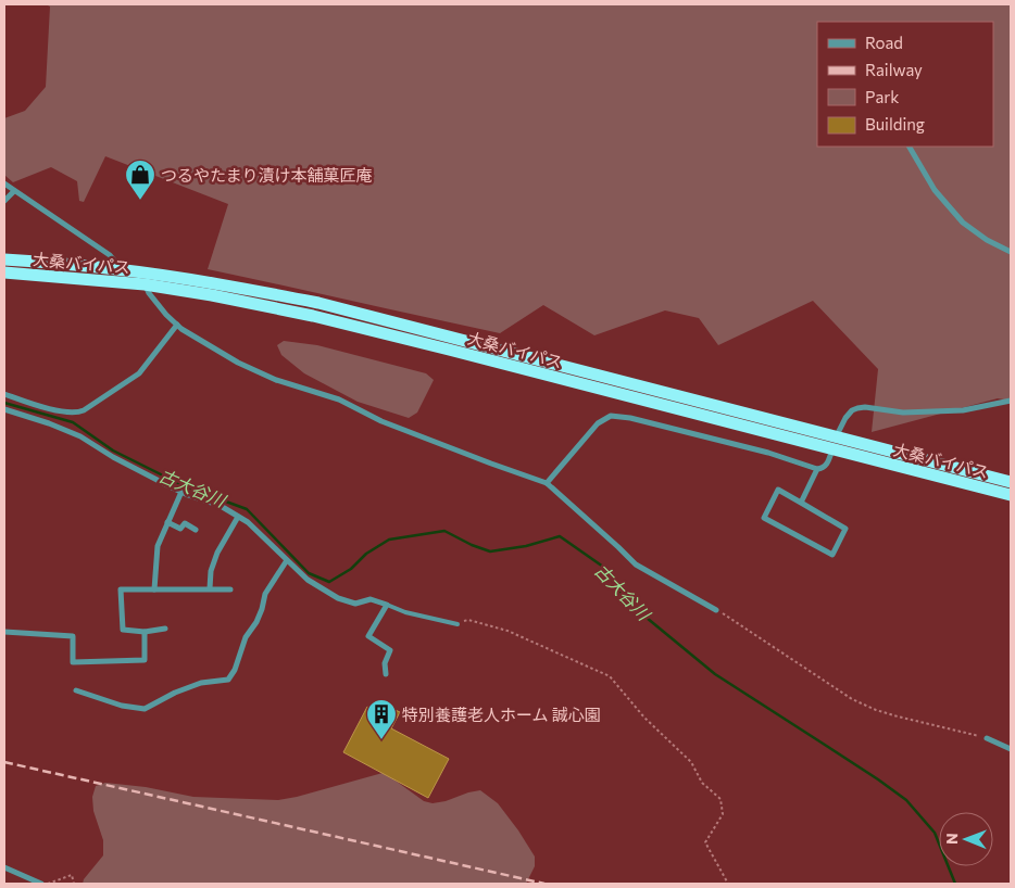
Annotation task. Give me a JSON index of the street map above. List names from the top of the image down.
{
  "streets": {
    "highway": ["大桑バイパス"]
  },
  "water": ["古大谷川"],
  "places": {
    "shop": ["つるやたまり漬け本舗菓匠庵"],
    "building": ["特別養護老人ホーム 誠心園"]
  },
  "legend": [
    "Road",
    "Railway",
    "Park",
    "Building"
  ],
  "north": "left"
}
